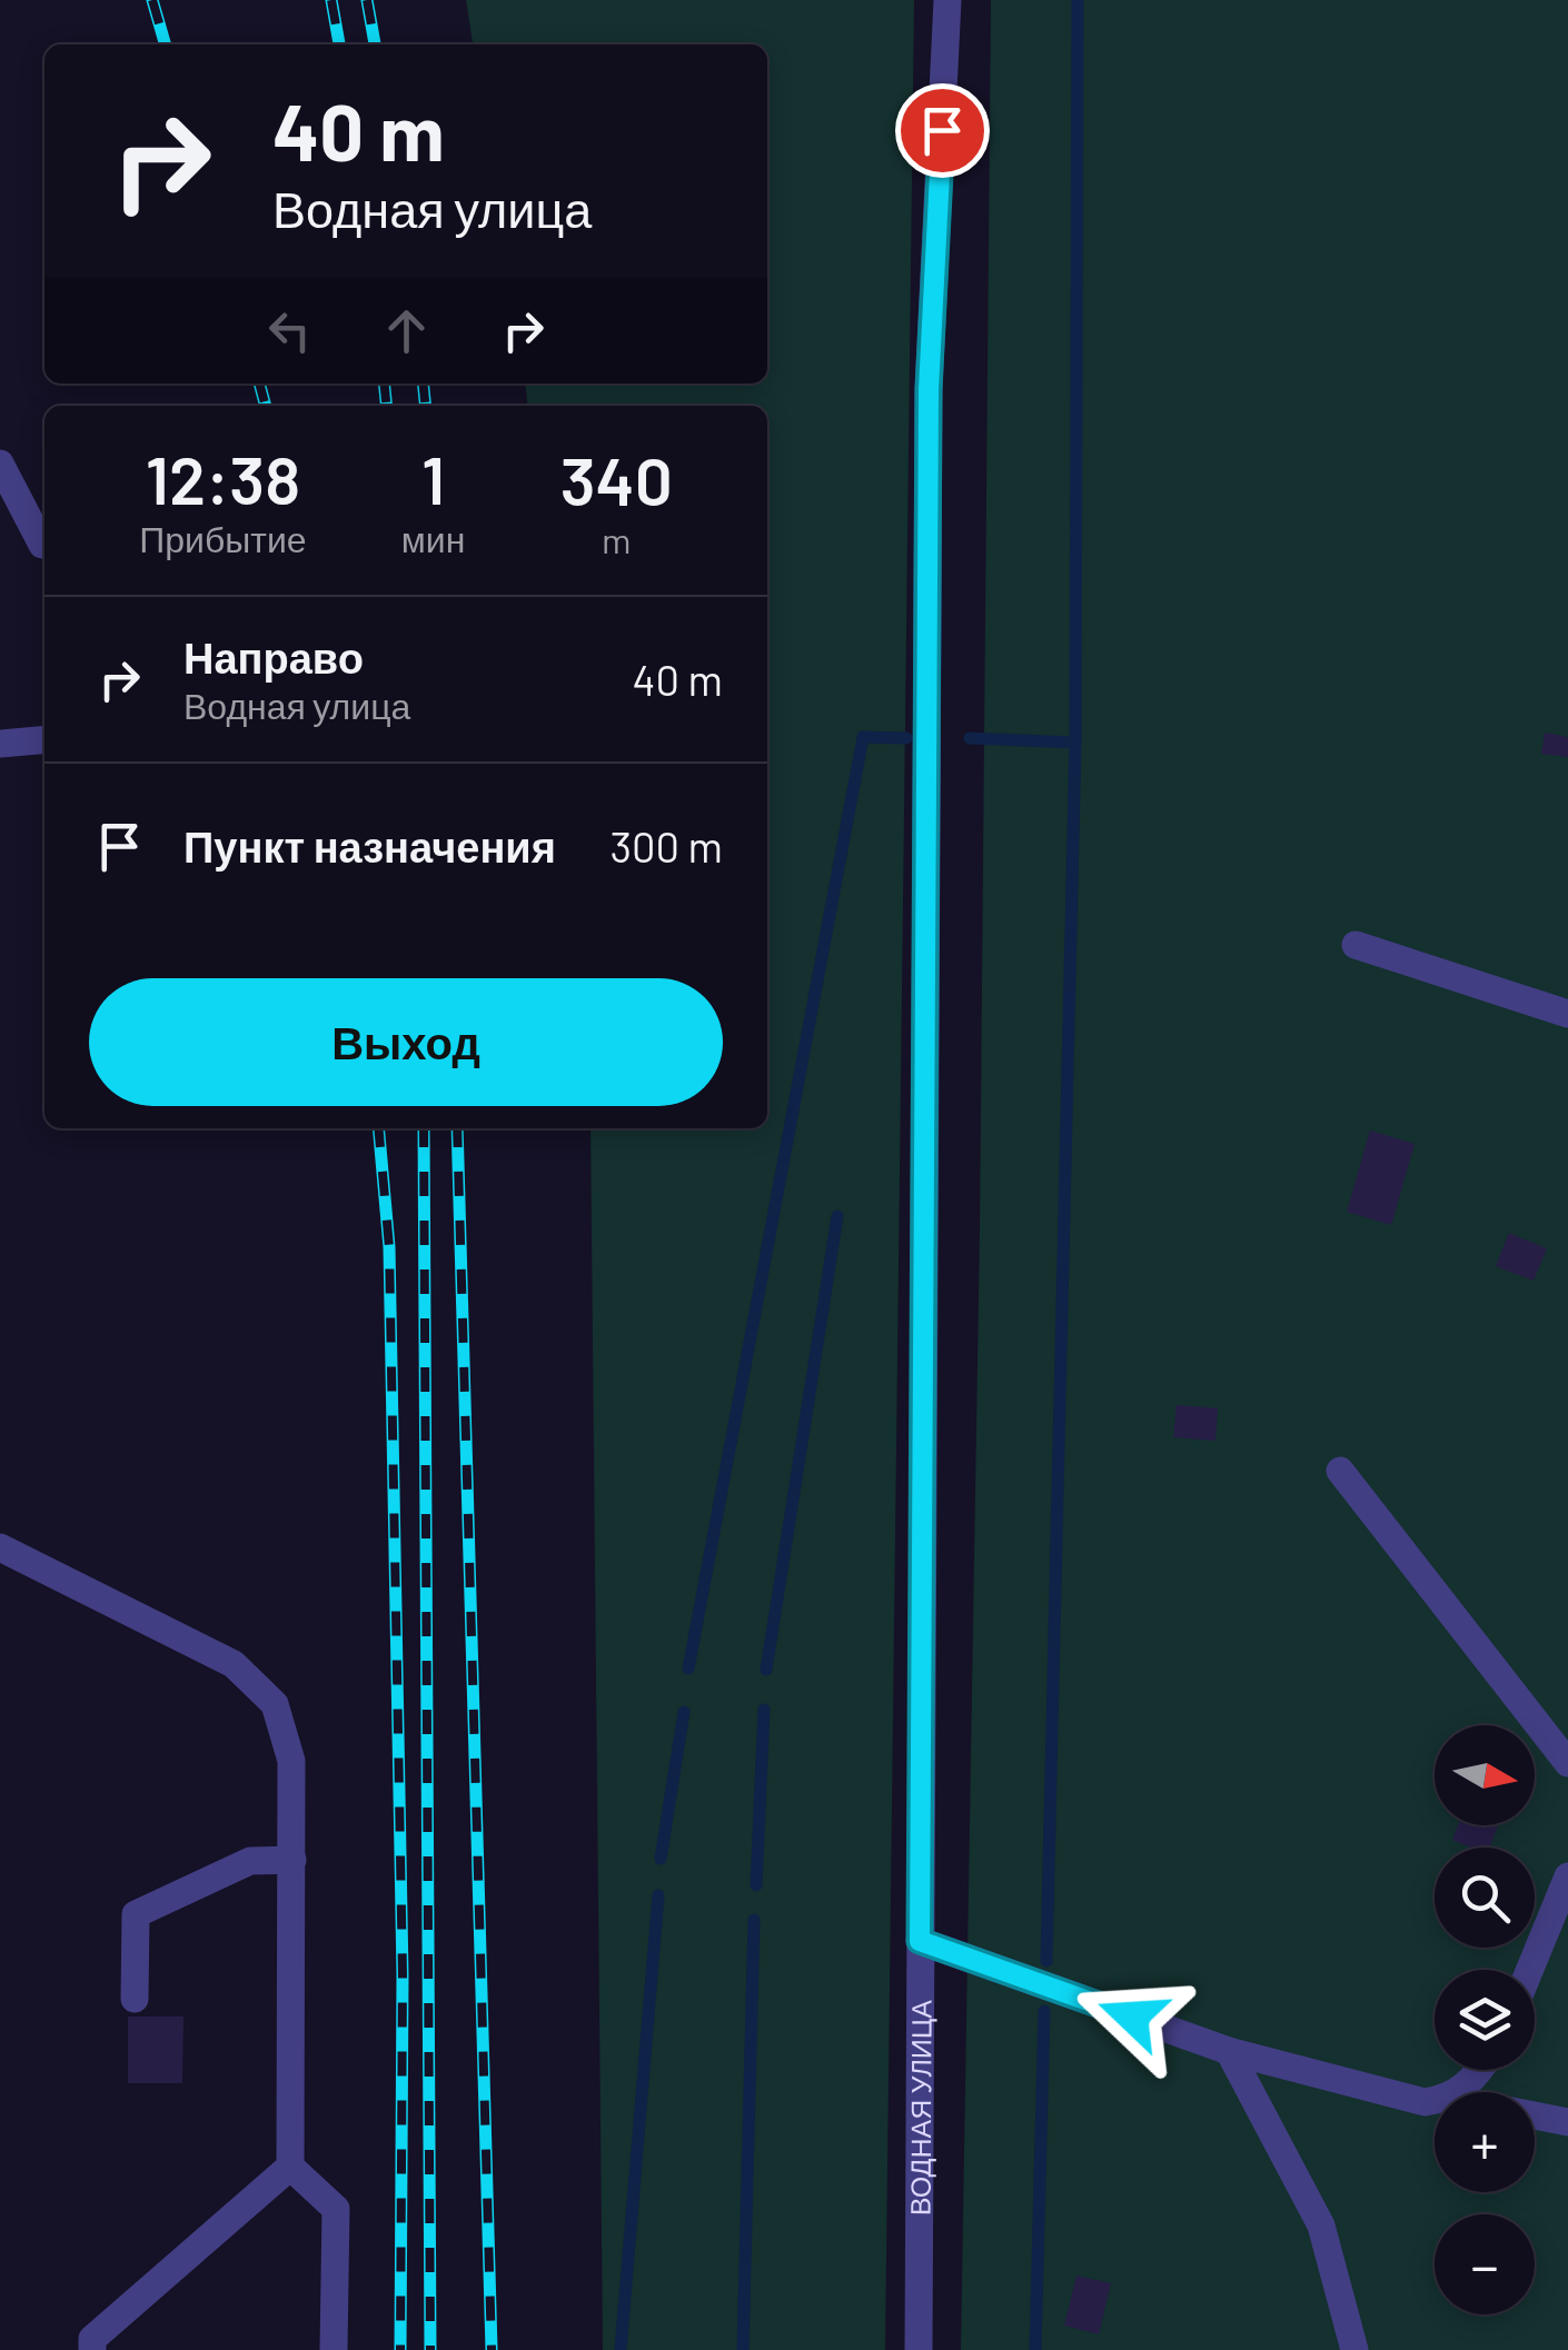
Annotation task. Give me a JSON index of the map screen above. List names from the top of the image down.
{
  "streets": {
    "street": ["ВОДНАЯ УЛИЦА"]
  },
  "north": "right",
  "page": {
    "turn": ["40 m", "Водная улица"],
    "eta": [
      "12:38",
      "Прибытие",
      "1",
      "мин",
      "340",
      "m"
    ],
    "list": [
      {
        "name": "Направо",
        "note": "Водная улица",
        "value": "40 m"
      },
      {
        "name": "Пункт назначения",
        "value": "300 m"
      }
    ],
    "buttons": "Выход",
    "map_buttons": ["+", "−"]
  }
}
